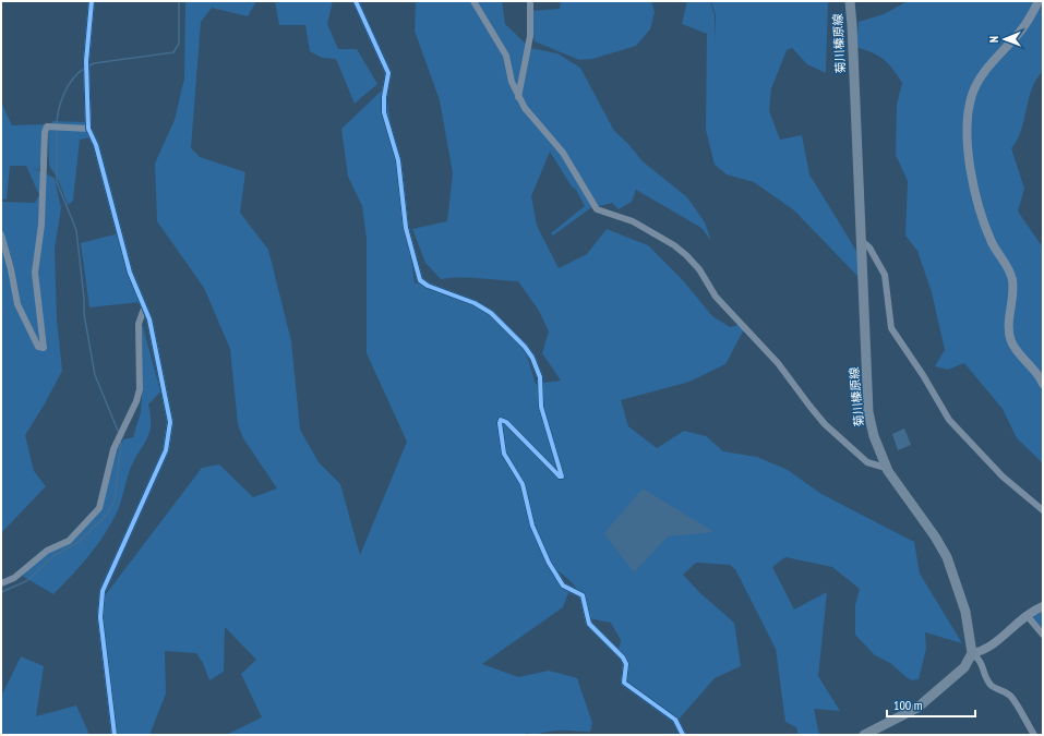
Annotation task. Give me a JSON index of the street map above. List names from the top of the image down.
{
  "streets": {
    "main road": ["菊川榛原線"]
  },
  "scale_bar": "100 m",
  "north": "left"
}
